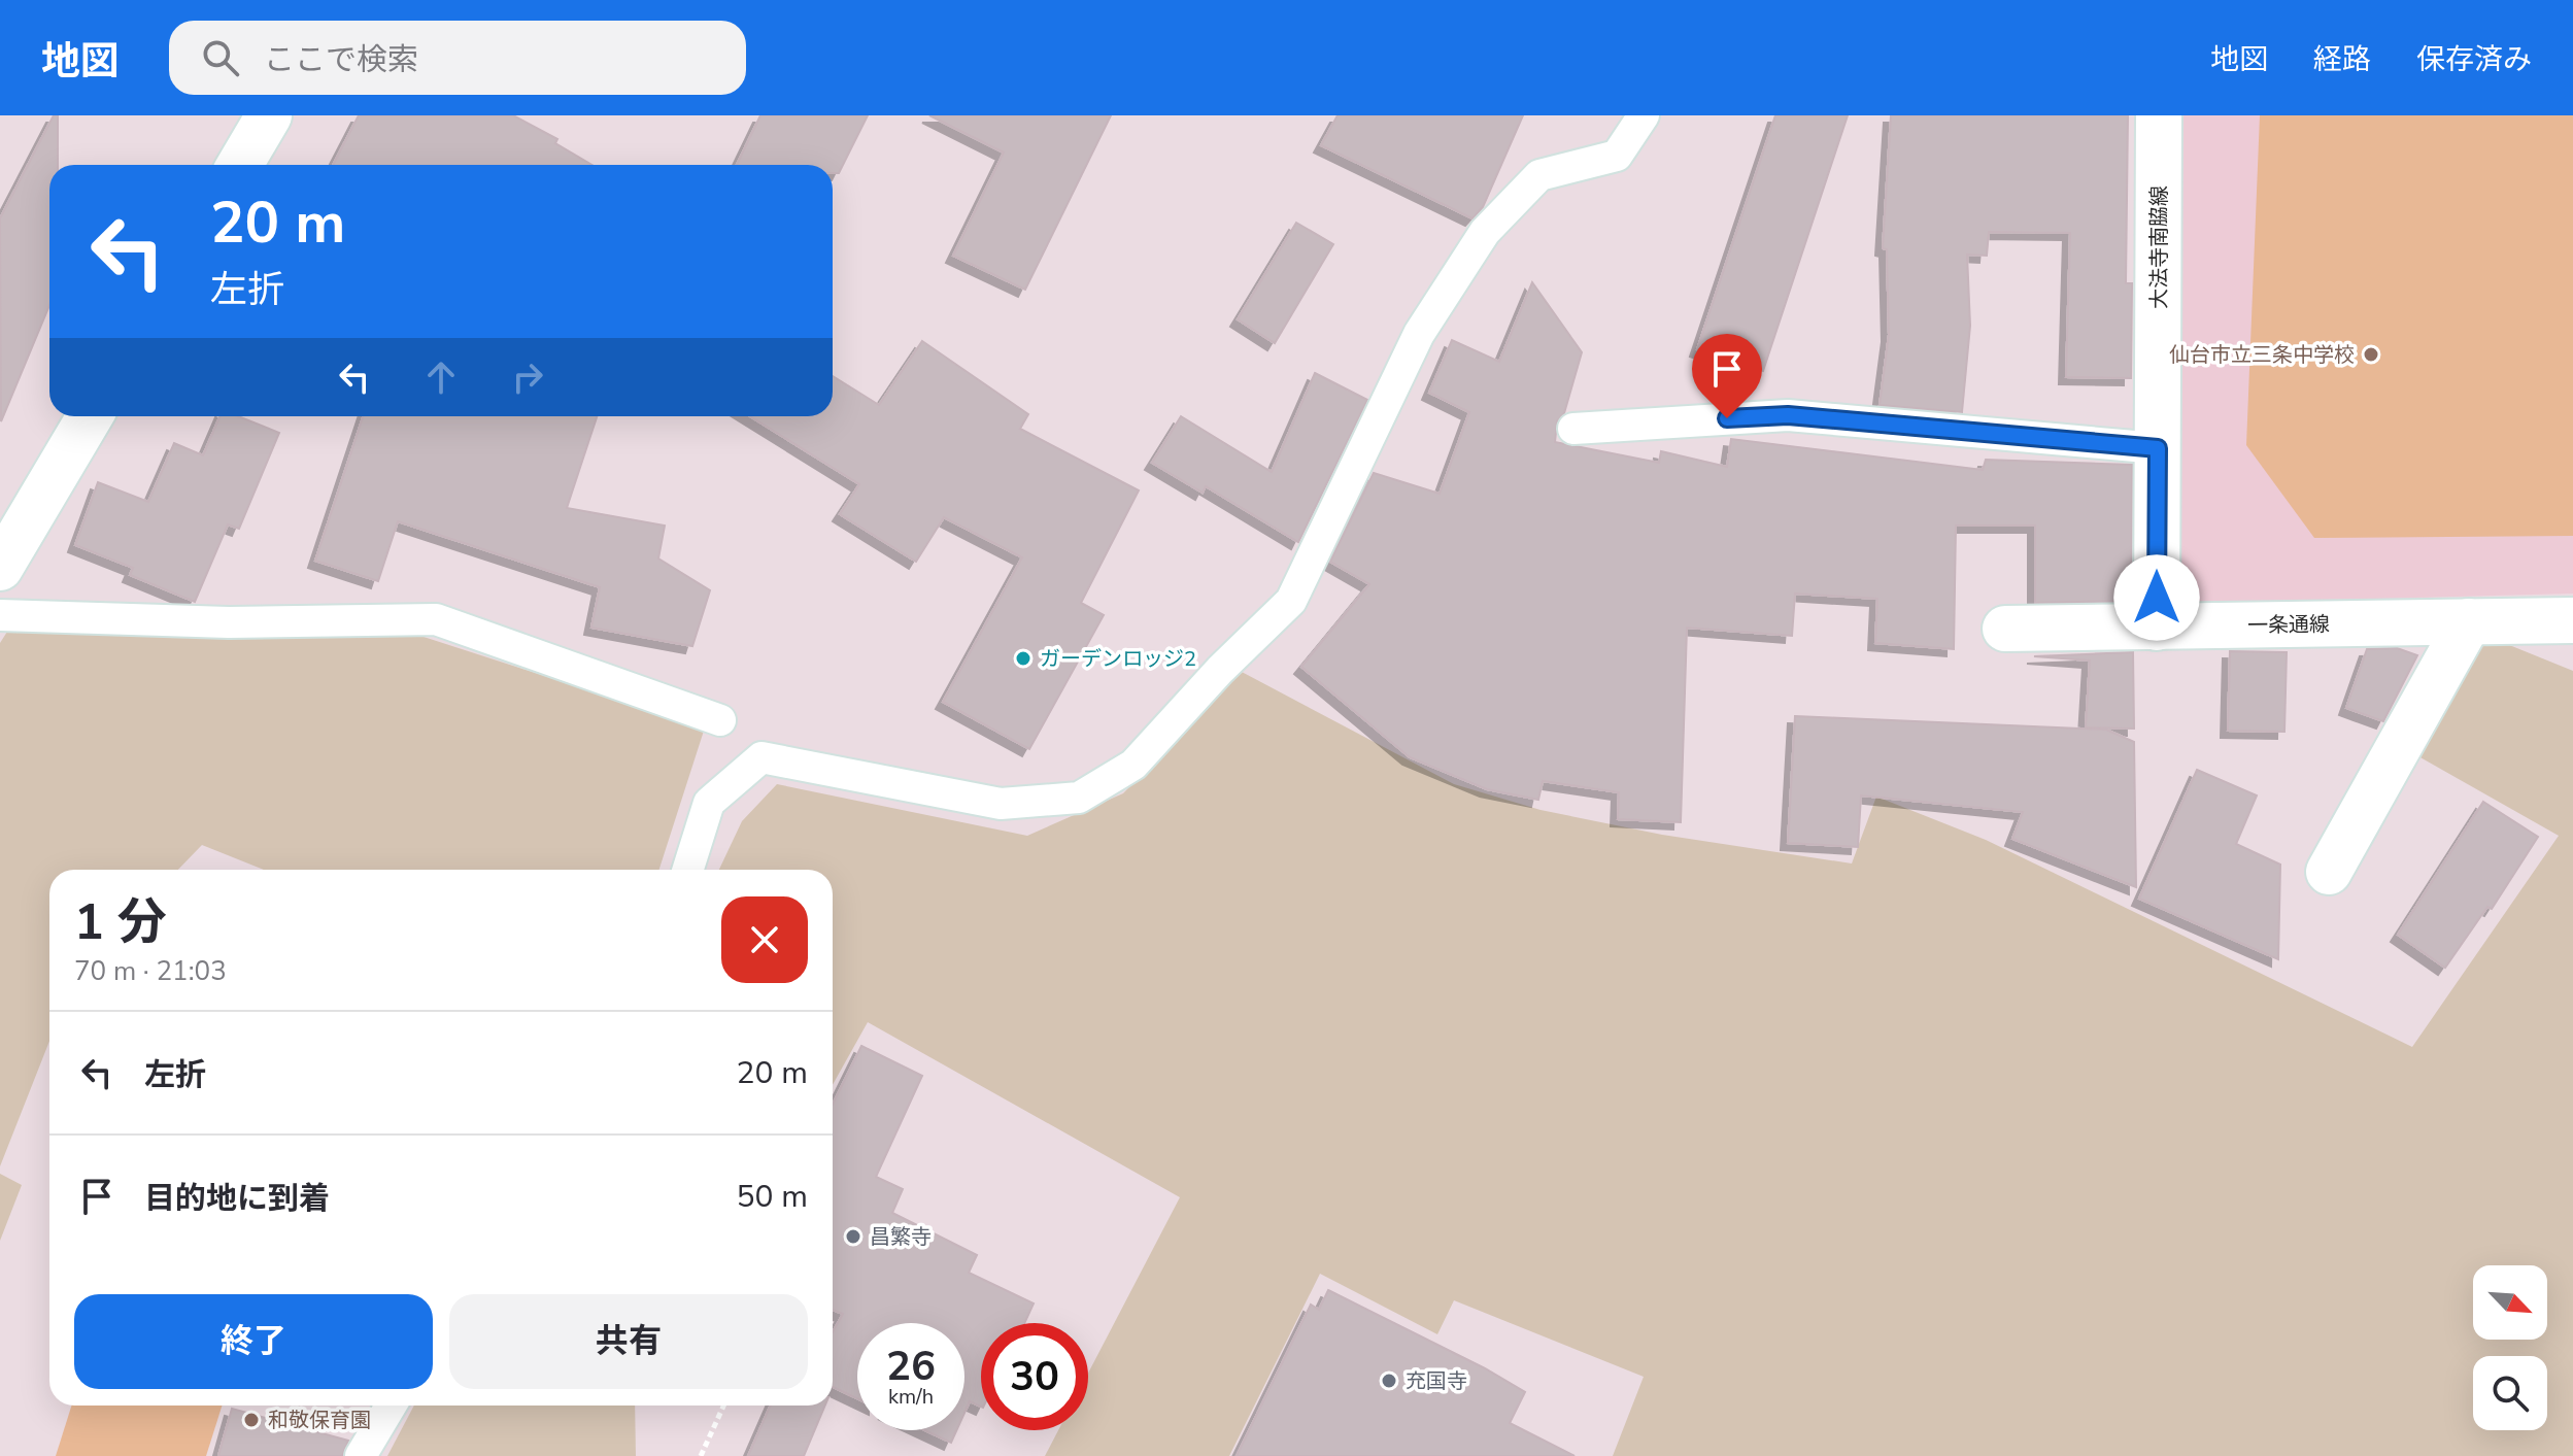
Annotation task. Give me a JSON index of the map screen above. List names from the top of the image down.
{
  "streets": {
    "street": ["大法寺南脇線", "一条通線"]
  },
  "crossings": [
    ["大法寺南脇線", "一条通線"]
  ],
  "places": [
    "仙台市立三条中学校",
    "ガーデンロッジ2",
    "昌繁寺",
    "充国寺",
    "和敬保育園"
  ],
  "north": "bottom right",
  "page": {
    "header": "地図",
    "search": "ここで検索",
    "nav": ["地図", "経路", "保存済み"],
    "turn": ["20 m", "左折"],
    "heading": ["1 分", "70 m · 21:03"],
    "list": [
      {
        "name": "左折",
        "value": "20 m"
      },
      {
        "name": "目的地に到着",
        "value": "50 m"
      }
    ],
    "buttons": ["終了", "共有"],
    "speed": "26 km/h",
    "limit": "30"
  }
}
